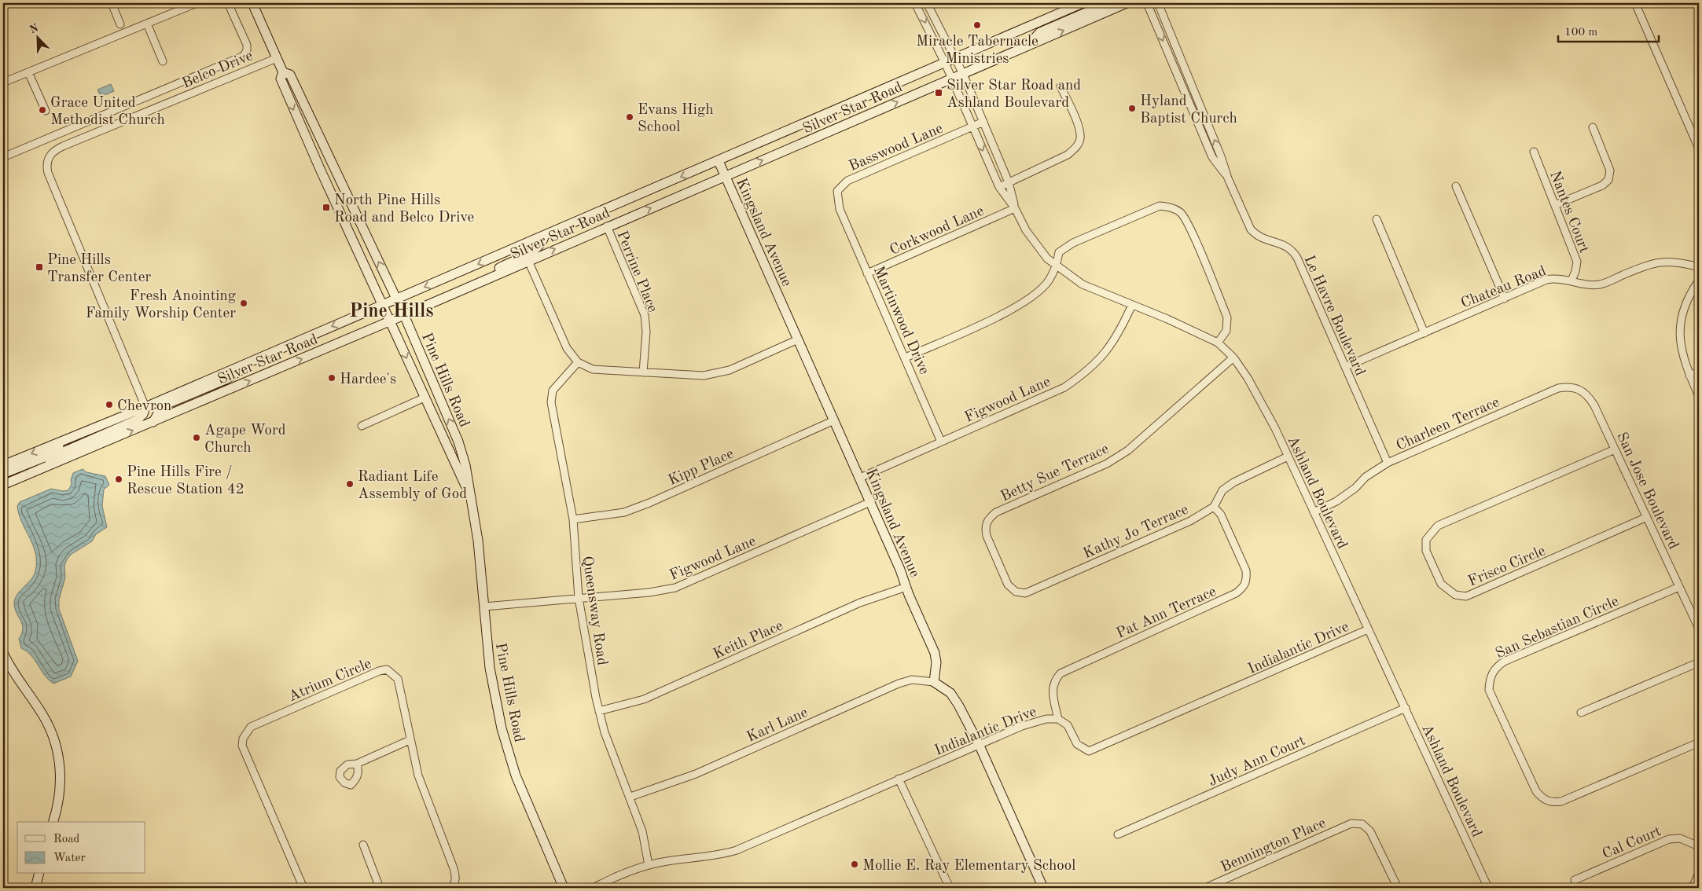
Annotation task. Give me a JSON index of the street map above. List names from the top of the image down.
{
  "streets": {
    "main road": ["Silver Star Road", "Kingsland Avenue", "Pine Hills Road"],
    "street": [
      "Belco Drive",
      "Basswood Lane",
      "Nantes Court",
      "Corkwood Lane",
      "Perrine Place",
      "Chateau Road",
      "Le Havre Boulevard",
      "Martinwood Drive",
      "Figwood Lane",
      "Charleen Terrace",
      "Kipp Place",
      "Betty Sue Terrace",
      "San Jose Boulevard",
      "Ashland Boulevard",
      "Kathy Jo Terrace",
      "Frisco Circle",
      "Queensway Road",
      "Pat Ann Terrace",
      "San Sebastian Circle",
      "Keith Place",
      "Indialantic Drive",
      "Atrium Circle",
      "Karl Lane",
      "Judy Ann Court",
      "Cal Court",
      "Bennington Place"
    ]
  },
  "crossings": [
    ["Belco Drive", "Silver Star Road"],
    ["Belco Drive", "Pine Hills Road"],
    ["Silver Star Road", "Kingsland Avenue"],
    ["Silver Star Road", "Perrine Place"],
    ["Silver Star Road", "Pine Hills Road"],
    ["Silver Star Road", "Ashland Boulevard"],
    ["Basswood Lane", "Martinwood Drive"],
    ["Basswood Lane", "Ashland Boulevard"],
    ["Nantes Court", "Chateau Road"],
    ["Corkwood Lane", "Martinwood Drive"],
    ["Corkwood Lane", "Ashland Boulevard"],
    ["Kingsland Avenue", "Figwood Lane"],
    ["Kingsland Avenue", "Kipp Place"],
    ["Kingsland Avenue", "Keith Place"],
    ["Kingsland Avenue", "Karl Lane"],
    ["Chateau Road", "Le Havre Boulevard"],
    ["Le Havre Boulevard", "Charleen Terrace"],
    ["Martinwood Drive", "Figwood Lane"],
    ["Pine Hills Road", "Figwood Lane"],
    ["Figwood Lane", "Ashland Boulevard"],
    ["Figwood Lane", "Queensway Road"],
    ["Charleen Terrace", "San Jose Boulevard"],
    ["Charleen Terrace", "Ashland Boulevard"],
    ["Kipp Place", "Queensway Road"],
    ["Betty Sue Terrace", "Ashland Boulevard"],
    ["Betty Sue Terrace", "Kathy Jo Terrace"],
    ["San Jose Boulevard", "Frisco Circle"],
    ["San Jose Boulevard", "San Sebastian Circle"],
    ["Ashland Boulevard", "Indialantic Drive"],
    ["Ashland Boulevard", "Judy Ann Court"],
    ["Kathy Jo Terrace", "Pat Ann Terrace"],
    ["Queensway Road", "Keith Place"],
    ["Queensway Road", "Indialantic Drive"],
    ["Queensway Road", "Karl Lane"],
    ["Pat Ann Terrace", "Indialantic Drive"]
  ],
  "districts": ["Pine Hills"],
  "places": {
    "other": [
      "Miracle Tabernacle Ministries",
      "Hyland Baptist Church",
      "Grace United Methodist Church",
      "Evans High School",
      "Fresh Anointing Family Worship Center",
      "Hardee's",
      "Chevron",
      "Agape Word Church",
      "Pine Hills Fire / Rescue Station 42",
      "Radiant Life Assembly of God",
      "Mollie E. Ray Elementary School"
    ],
    "transit": ["Silver Star Road and Ashland Boulevard", "North Pine Hills Road and Belco Drive", "Pine Hills Transfer Center"]
  },
  "legend": ["Road", "Water"],
  "scale_bar": "100 m",
  "north": "top left"
}
